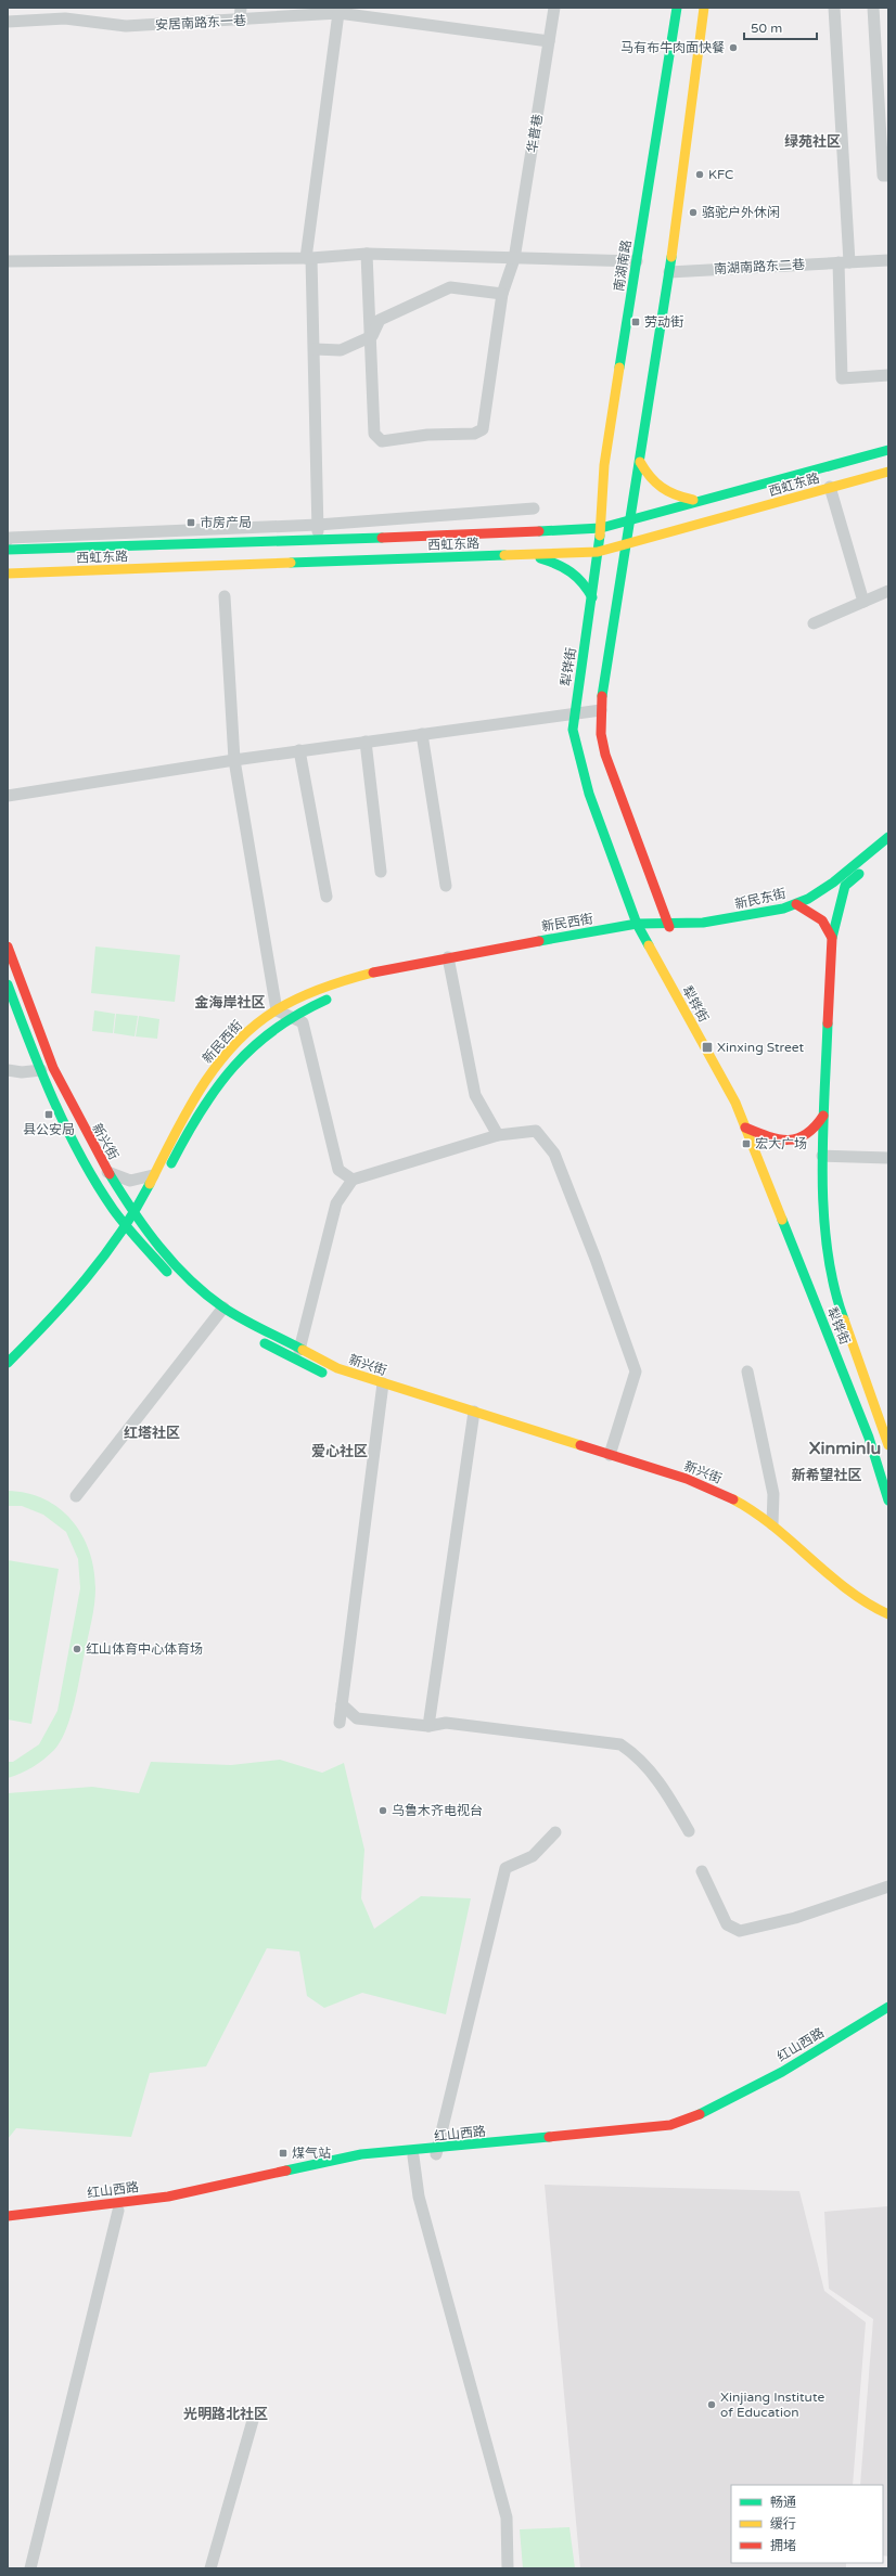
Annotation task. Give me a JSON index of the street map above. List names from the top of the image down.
{
  "streets": {
    "main road": [
      "南湖南路",
      "西虹东路",
      "犁铧街",
      "新民东街",
      "新民西街",
      "新兴街",
      "红山西路"
    ],
    "street": ["安居南路东一巷", "华普巷", "南湖南路东二巷"]
  },
  "crossings": [
    ["安居南路东一巷", "华普巷"],
    ["南湖南路", "西虹东路"],
    ["南湖南路", "犁铧街"],
    ["西虹东路", "犁铧街"],
    ["犁铧街", "新民西街"],
    ["新民东街", "新民西街"],
    ["新民西街", "新兴街"]
  ],
  "districts": [
    "绿苑社区",
    "金海岸社区",
    "红塔社区",
    "Xinminlu",
    "爱心社区",
    "新希望社区",
    "光明路北社区"
  ],
  "places": {
    "other": [
      "马有布牛肉面快餐",
      "KFC",
      "骆驼户外休闲",
      "红山体育中心体育场",
      "乌鲁木齐电视台",
      "Xinjiang Institute of Education"
    ],
    "transit": [
      "劳动街",
      "市房产局",
      "Xinxing Street",
      "县公安局",
      "宏大广场",
      "煤气站"
    ]
  },
  "legend": ["畅通", "缓行", "拥堵"],
  "scale_bar": "50 m"
}
